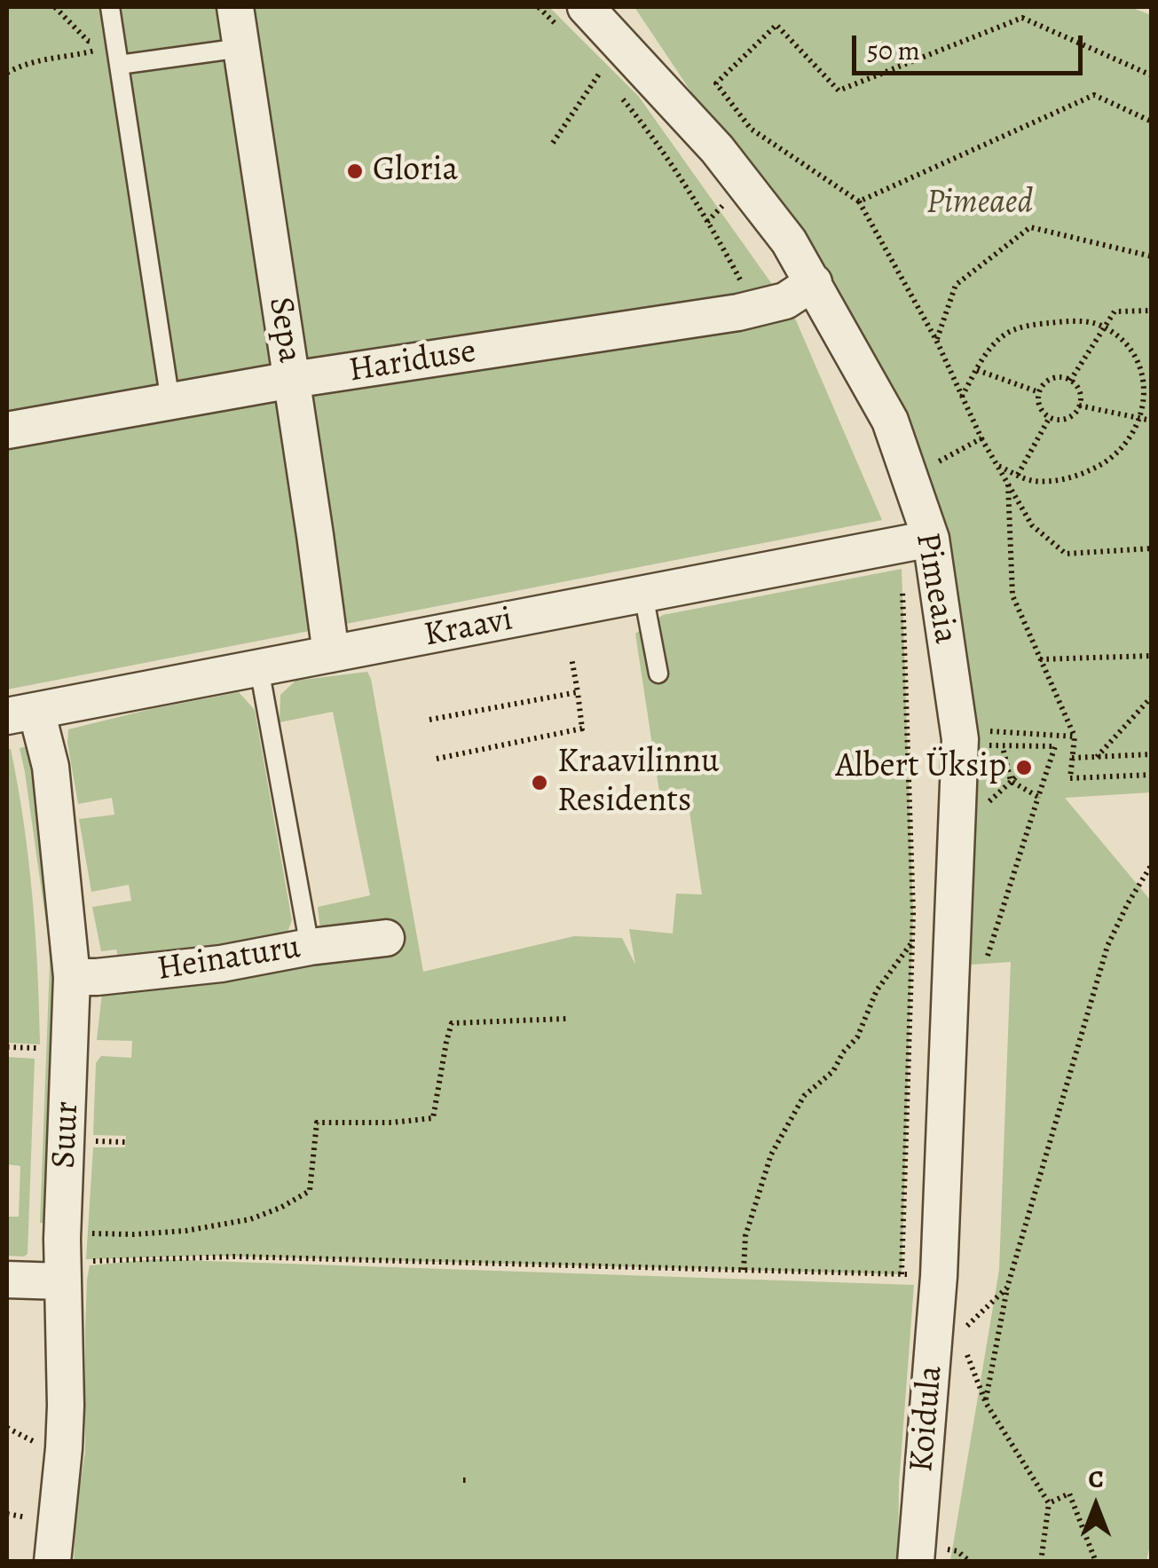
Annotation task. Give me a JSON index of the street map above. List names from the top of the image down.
{
  "streets": {
    "street": [
      "Sepa",
      "Hariduse",
      "Pimeaia",
      "Kraavi",
      "Heinaturu",
      "Suur",
      "Koidula"
    ]
  },
  "crossings": [
    ["Sepa", "Hariduse"],
    ["Sepa", "Kraavi"],
    ["Hariduse", "Pimeaia"],
    ["Pimeaia", "Kraavi"],
    ["Pimeaia", "Koidula"],
    ["Kraavi", "Suur"],
    ["Heinaturu", "Suur"]
  ],
  "parks": ["Pimeaed"],
  "places": ["Gloria", "Albert Üksip", "Kraavilinnu Residents"],
  "scale_bar": "50 m",
  "north": "top"
}
